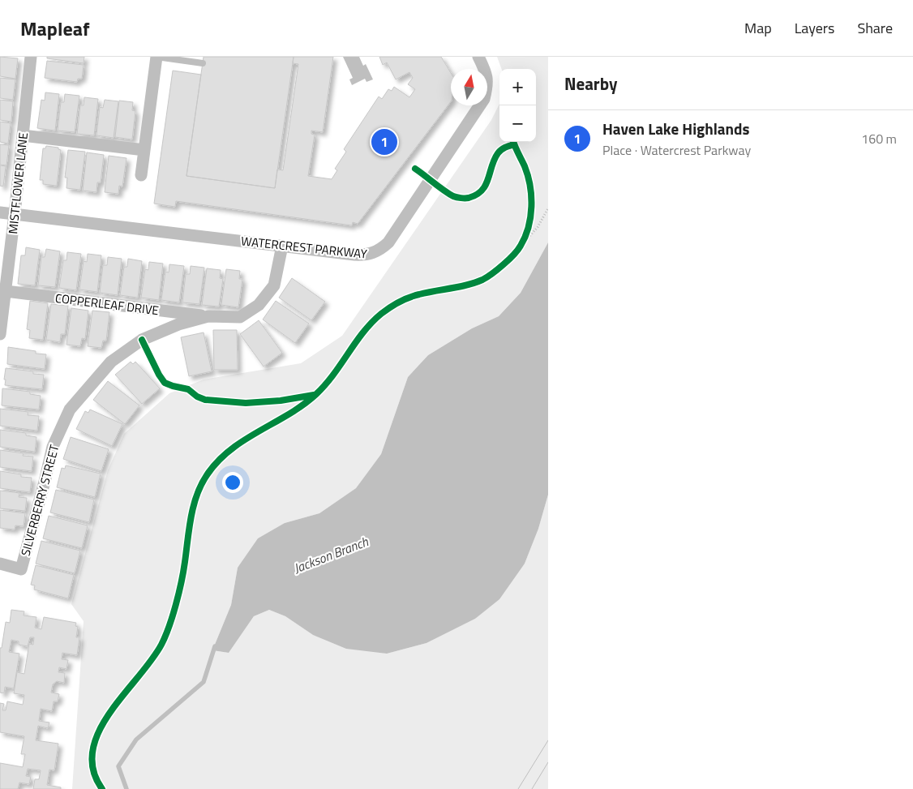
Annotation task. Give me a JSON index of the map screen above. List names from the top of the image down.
{
  "streets": {
    "street": [
      "MISTFLOWER LANE",
      "WATERCREST PARKWAY",
      "COPPERLEAF DRIVE",
      "SILVERBERRY STREET"
    ]
  },
  "crossings": [
    ["MISTFLOWER LANE", "WATERCREST PARKWAY"],
    ["MISTFLOWER LANE", "COPPERLEAF DRIVE"],
    ["WATERCREST PARKWAY", "SILVERBERRY STREET"],
    ["COPPERLEAF DRIVE", "SILVERBERRY STREET"]
  ],
  "water": ["Jackson Branch"],
  "north": "top",
  "page": {
    "header": "Mapleaf",
    "nav": ["Map", "Layers", "Share"],
    "heading": "Nearby",
    "map_buttons": ["+", "−"],
    "list": [
      {
        "mark": "1",
        "name": "Haven Lake Highlands",
        "note": "Place · Watercrest Parkway",
        "value": "160 m"
      }
    ],
    "pins": "1"
  }
}
